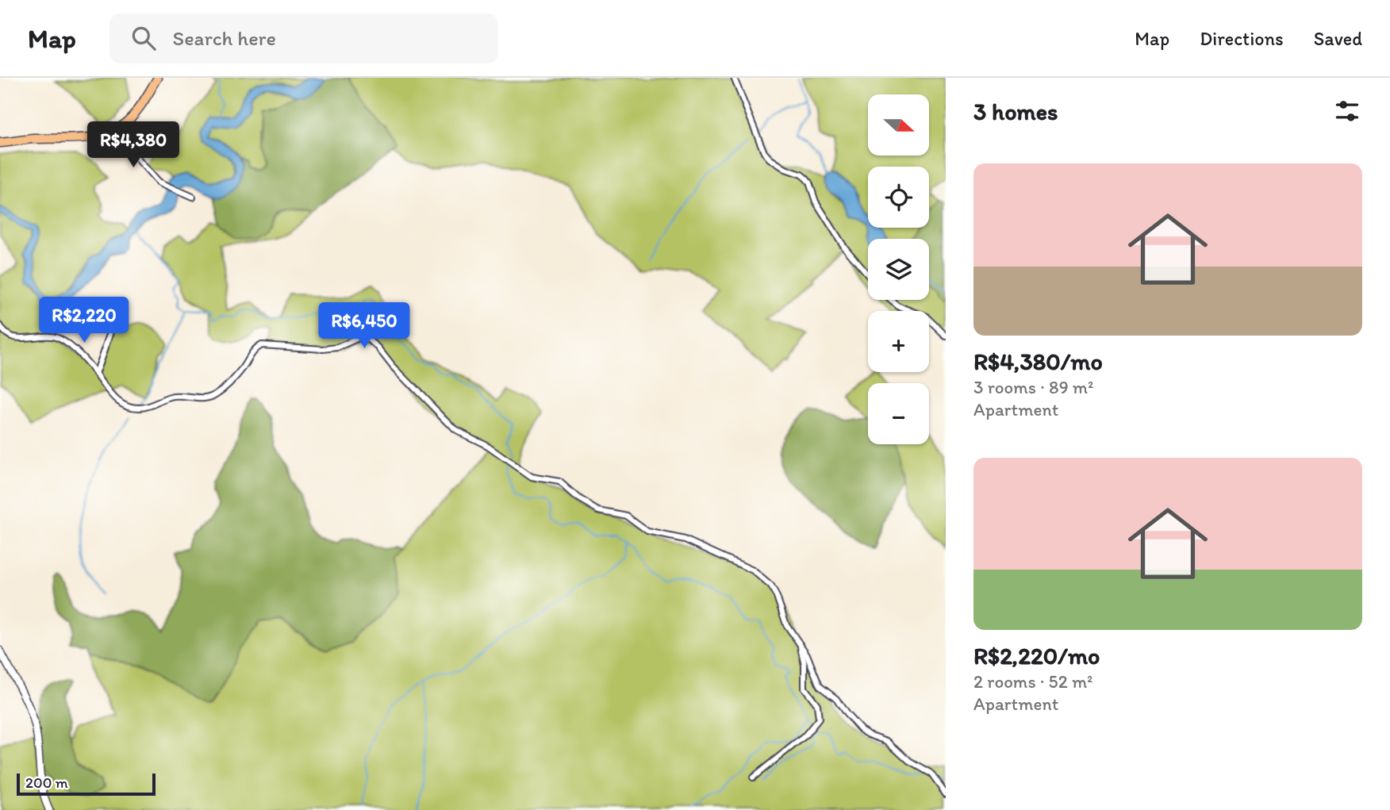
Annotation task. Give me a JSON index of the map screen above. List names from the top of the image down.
{
  "scale_bar": "200 m",
  "north": "right",
  "page": {
    "header": "Map",
    "search": "Search here",
    "nav": ["Map", "Directions", "Saved"],
    "heading": "3 homes",
    "map_buttons": ["+", "−"],
    "price": ["R$4,380", "R$2,220", "R$6,450"],
    "list": [
      {
        "name": "R$4,380/mo",
        "note": "3 rooms · 89 m² · Apartment"
      },
      {
        "name": "R$2,220/mo",
        "note": "2 rooms · 52 m² · Apartment"
      }
    ],
    "scale": "200 m"
  }
}
